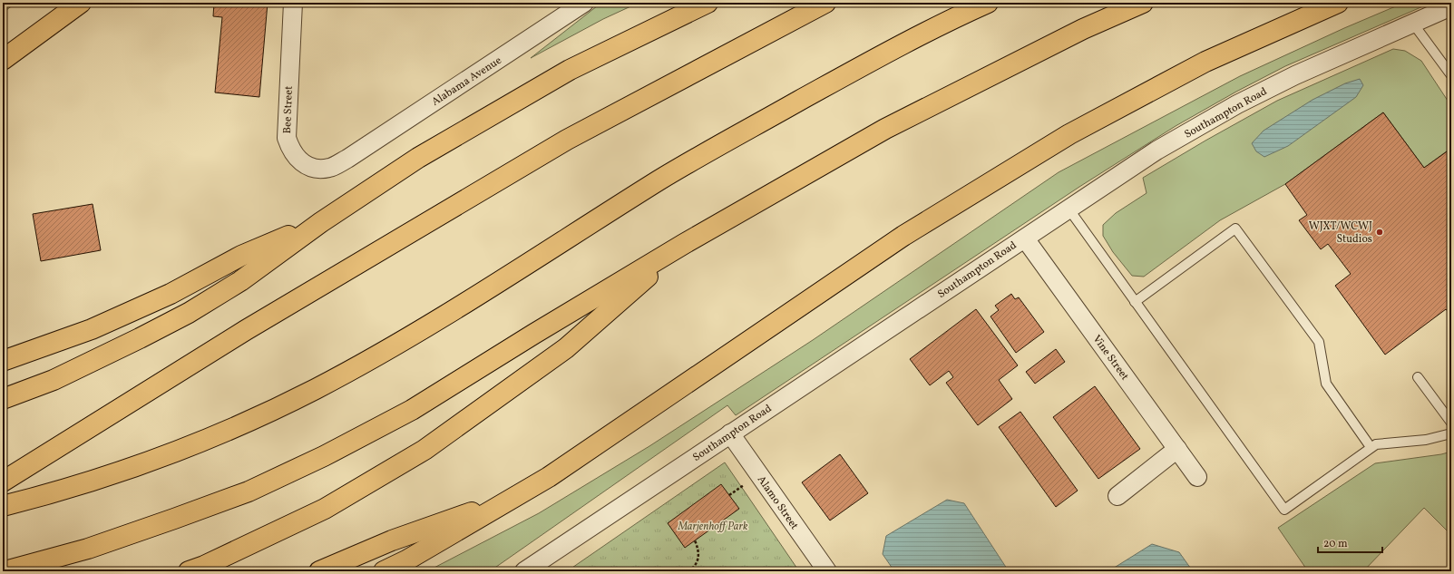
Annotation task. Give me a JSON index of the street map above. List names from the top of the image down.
{
  "streets": {
    "street": [
      "Alabama Avenue",
      "Bee Street",
      "Southampton Road",
      "Vine Street",
      "Alamo Street"
    ]
  },
  "crossings": [
    ["Alabama Avenue", "Bee Street"],
    ["Southampton Road", "Vine Street"],
    ["Southampton Road", "Alamo Street"]
  ],
  "parks": ["Marjenhoff Park"],
  "places": ["WJXT/WCWJ Studios"],
  "scale_bar": "20 m"
}
